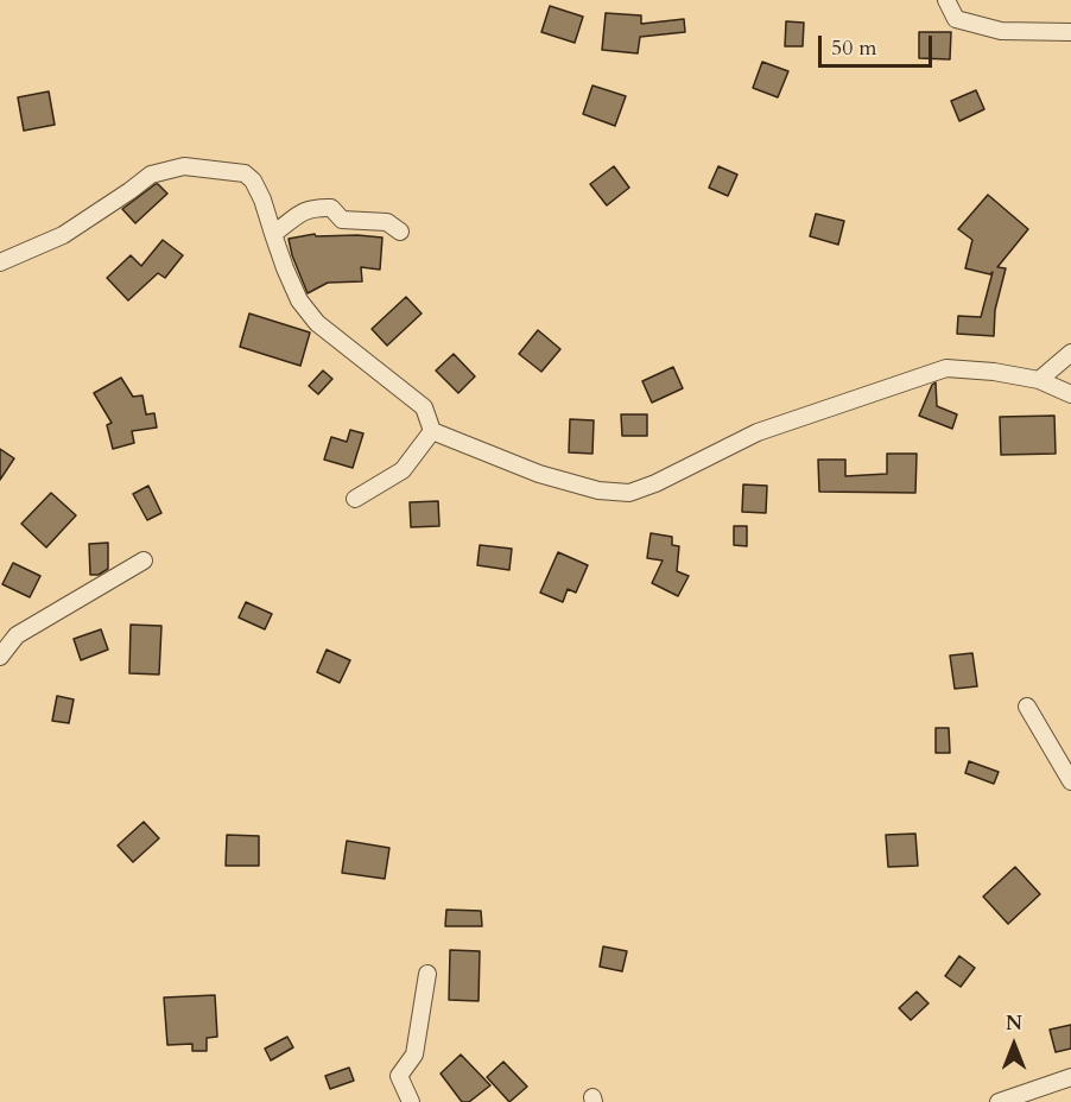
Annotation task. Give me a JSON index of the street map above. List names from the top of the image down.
{
  "scale_bar": "50 m",
  "north": "top"
}
